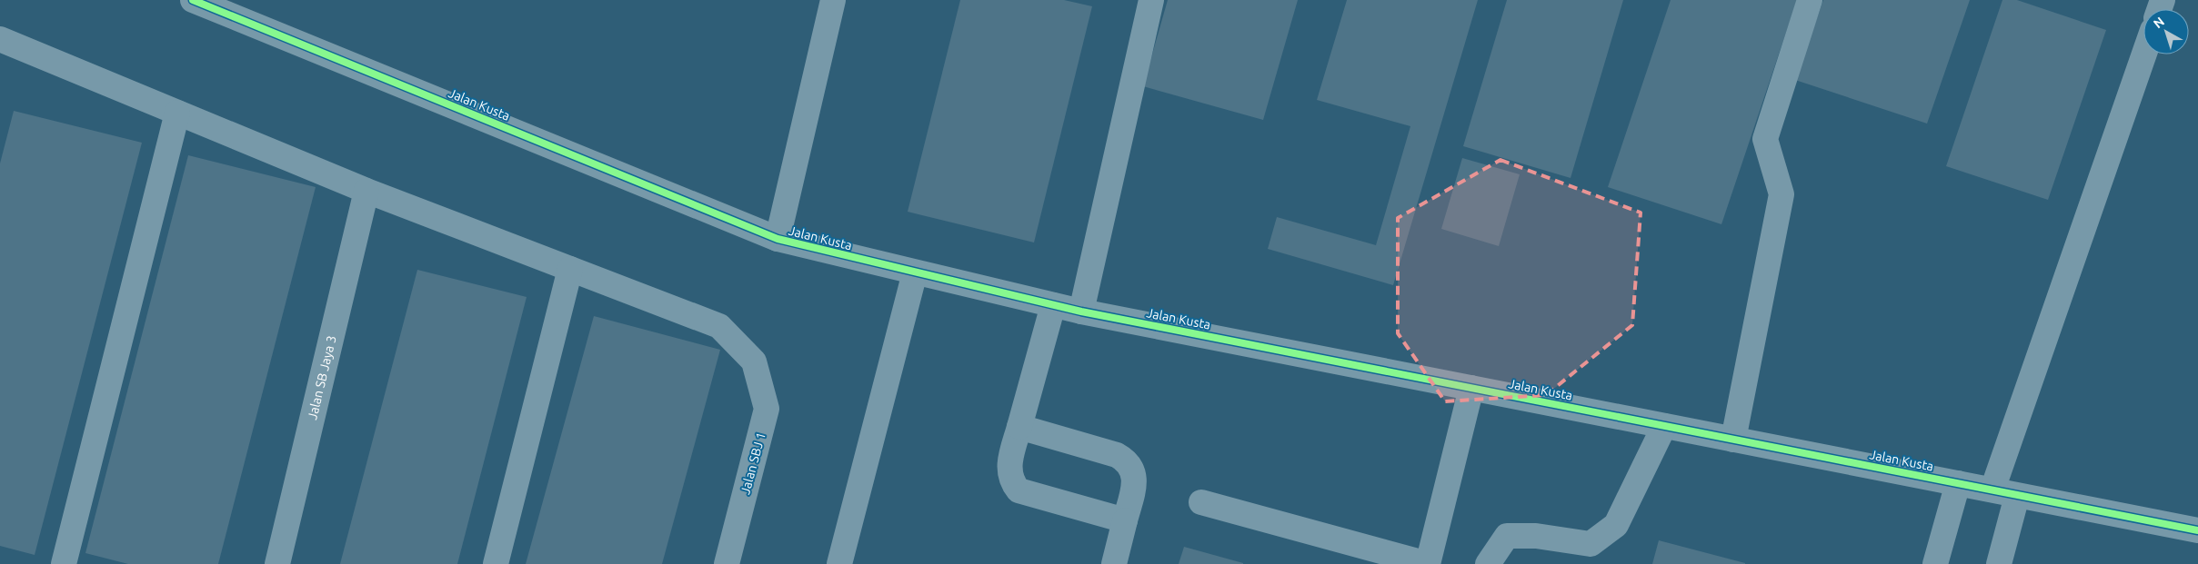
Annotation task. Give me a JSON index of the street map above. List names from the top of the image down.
{
  "streets": {
    "street": ["Jalan Kusta", "Jalan SB Jaya 3", "Jalan SBJ 1"]
  },
  "north": "top left"
}
